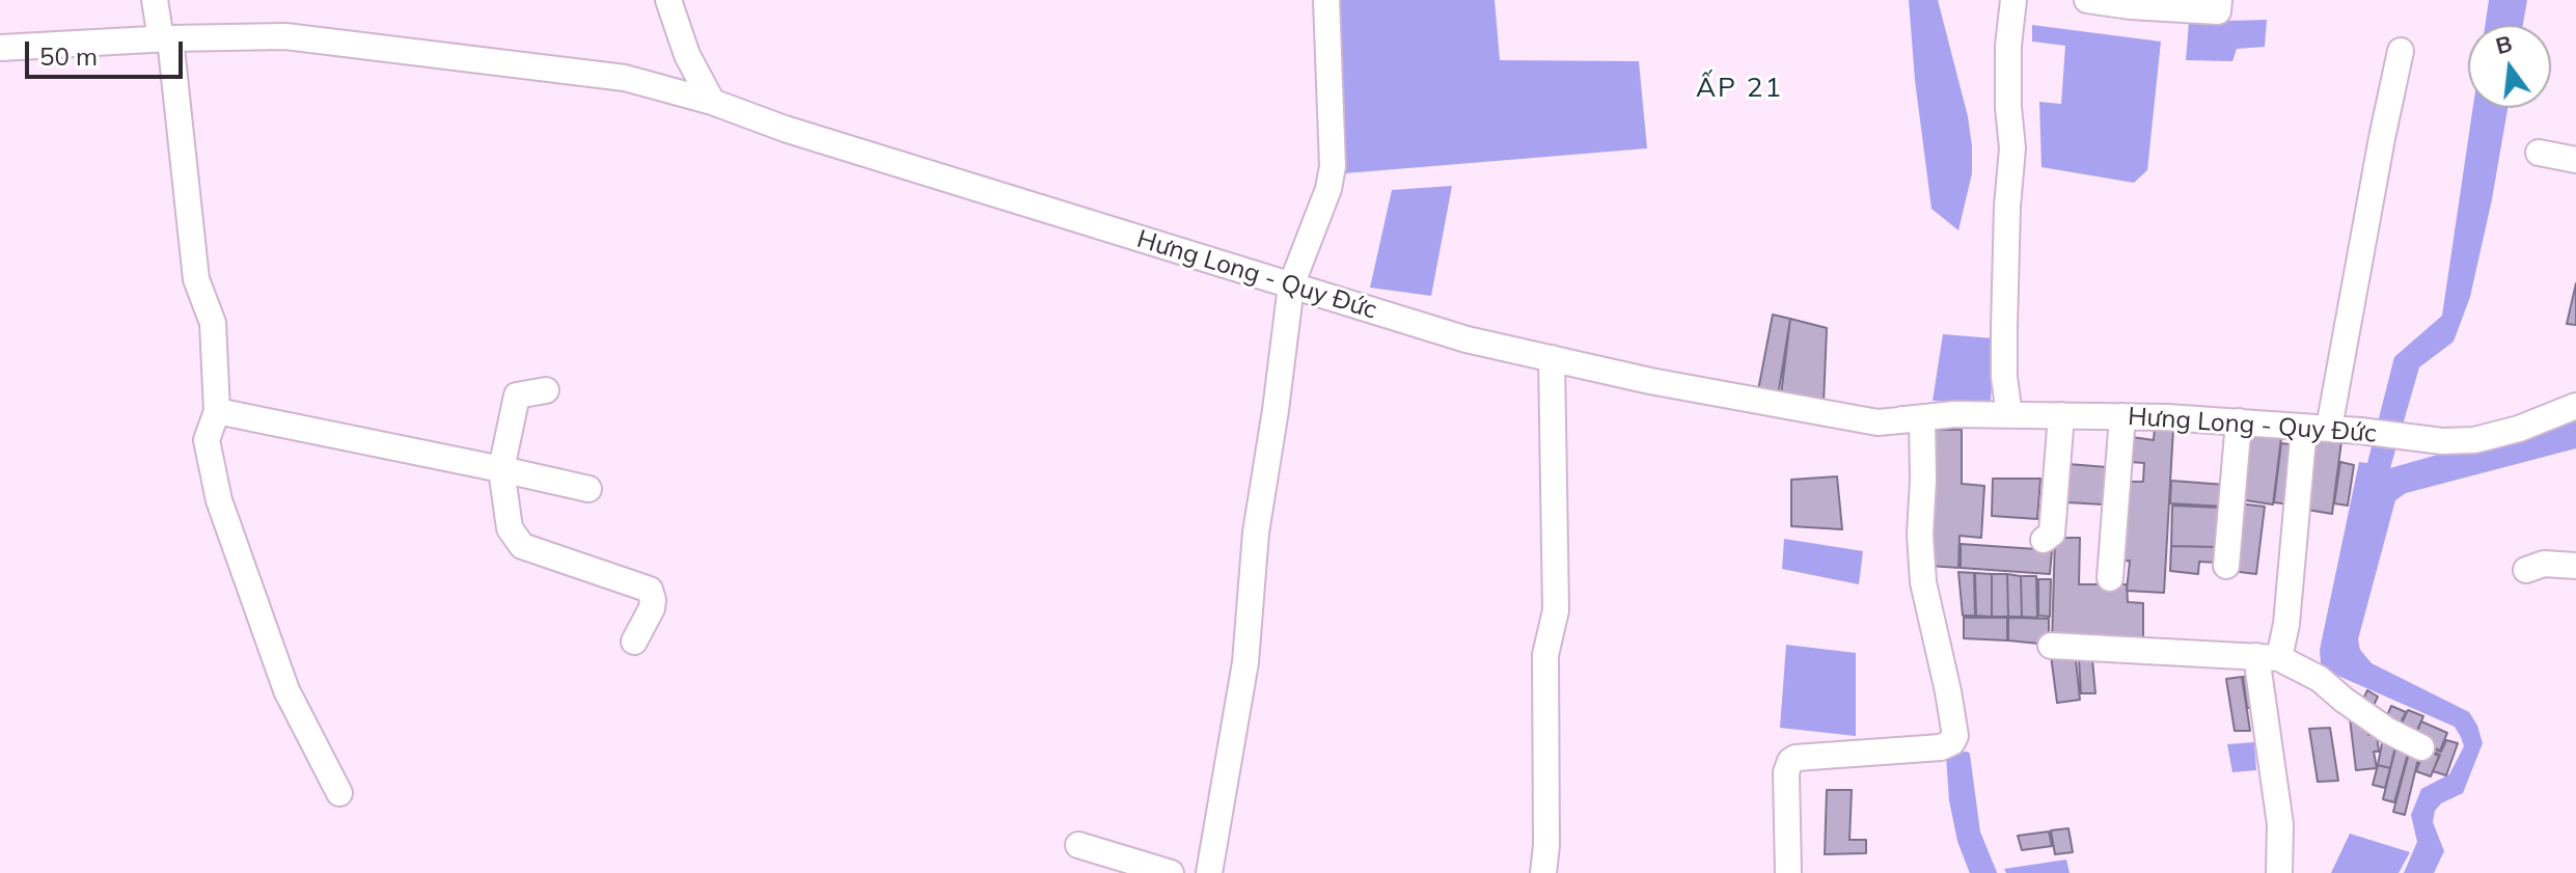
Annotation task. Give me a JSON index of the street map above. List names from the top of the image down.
{
  "streets": {
    "street": ["Hưng Long - Quy Đức"]
  },
  "districts": ["ẤP 21"],
  "scale_bar": "50 m",
  "north": "top"
}
